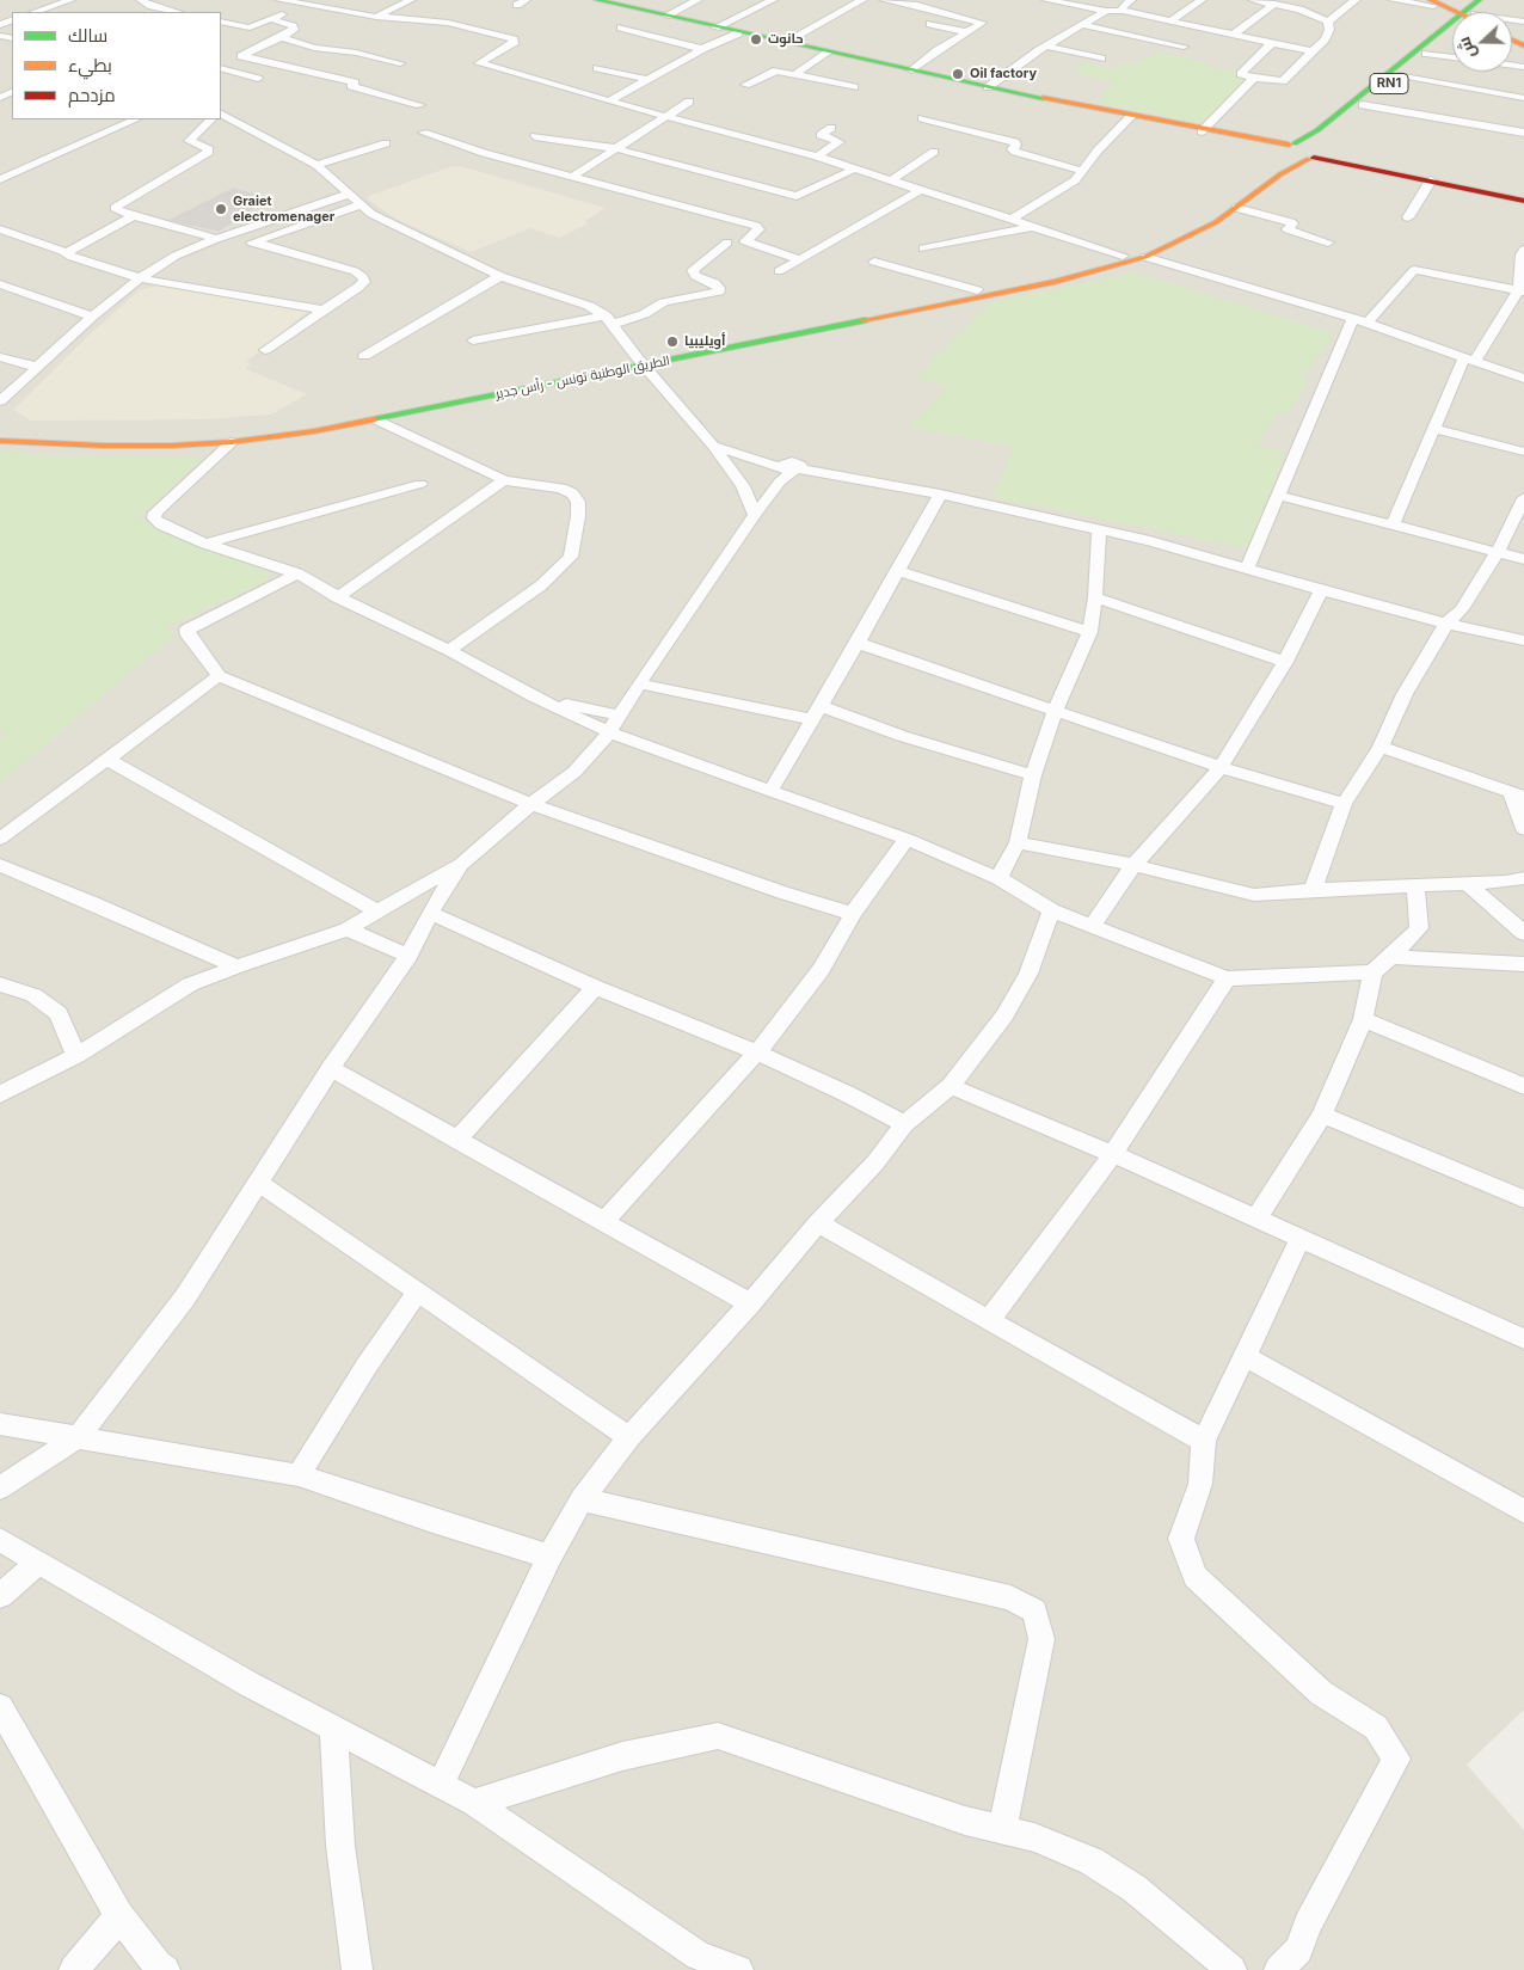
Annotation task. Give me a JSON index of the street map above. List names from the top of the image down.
{
  "streets": {
    "main road": ["RN1", "الطريق الوطنية تونس - رأس جدير"]
  },
  "places": [
    "حانوت",
    "Oil factory",
    "Graiet electromenager",
    "أويليبيا"
  ],
  "legend": ["سالك", "بطيء", "مزدحم"],
  "north": "left"
}
